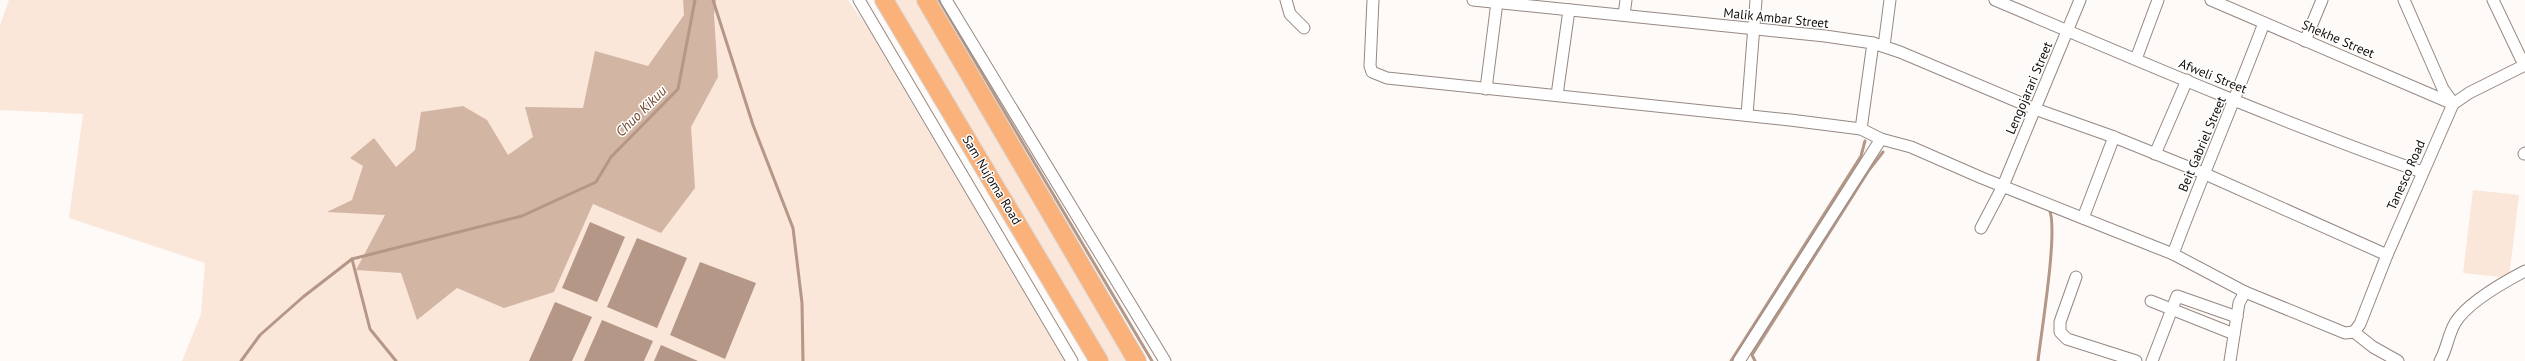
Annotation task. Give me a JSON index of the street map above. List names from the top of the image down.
{
  "streets": {
    "main road": ["Sam Nujoma Road"],
    "street": [
      "Malik Ambar Street",
      "Shekhe Street",
      "Afweli Street",
      "Lengojarari Street",
      "Beit Gabriel Street",
      "Tanesco Road"
    ]
  },
  "crossings": [
    ["Malik Ambar Street", "Lengojarari Street"],
    ["Malik Ambar Street", "Beit Gabriel Street"],
    ["Malik Ambar Street", "Tanesco Road"],
    ["Shekhe Street", "Beit Gabriel Street"],
    ["Shekhe Street", "Tanesco Road"],
    ["Afweli Street", "Lengojarari Street"],
    ["Afweli Street", "Beit Gabriel Street"],
    ["Afweli Street", "Tanesco Road"]
  ],
  "water": ["Chuo Kikuu"]
}
